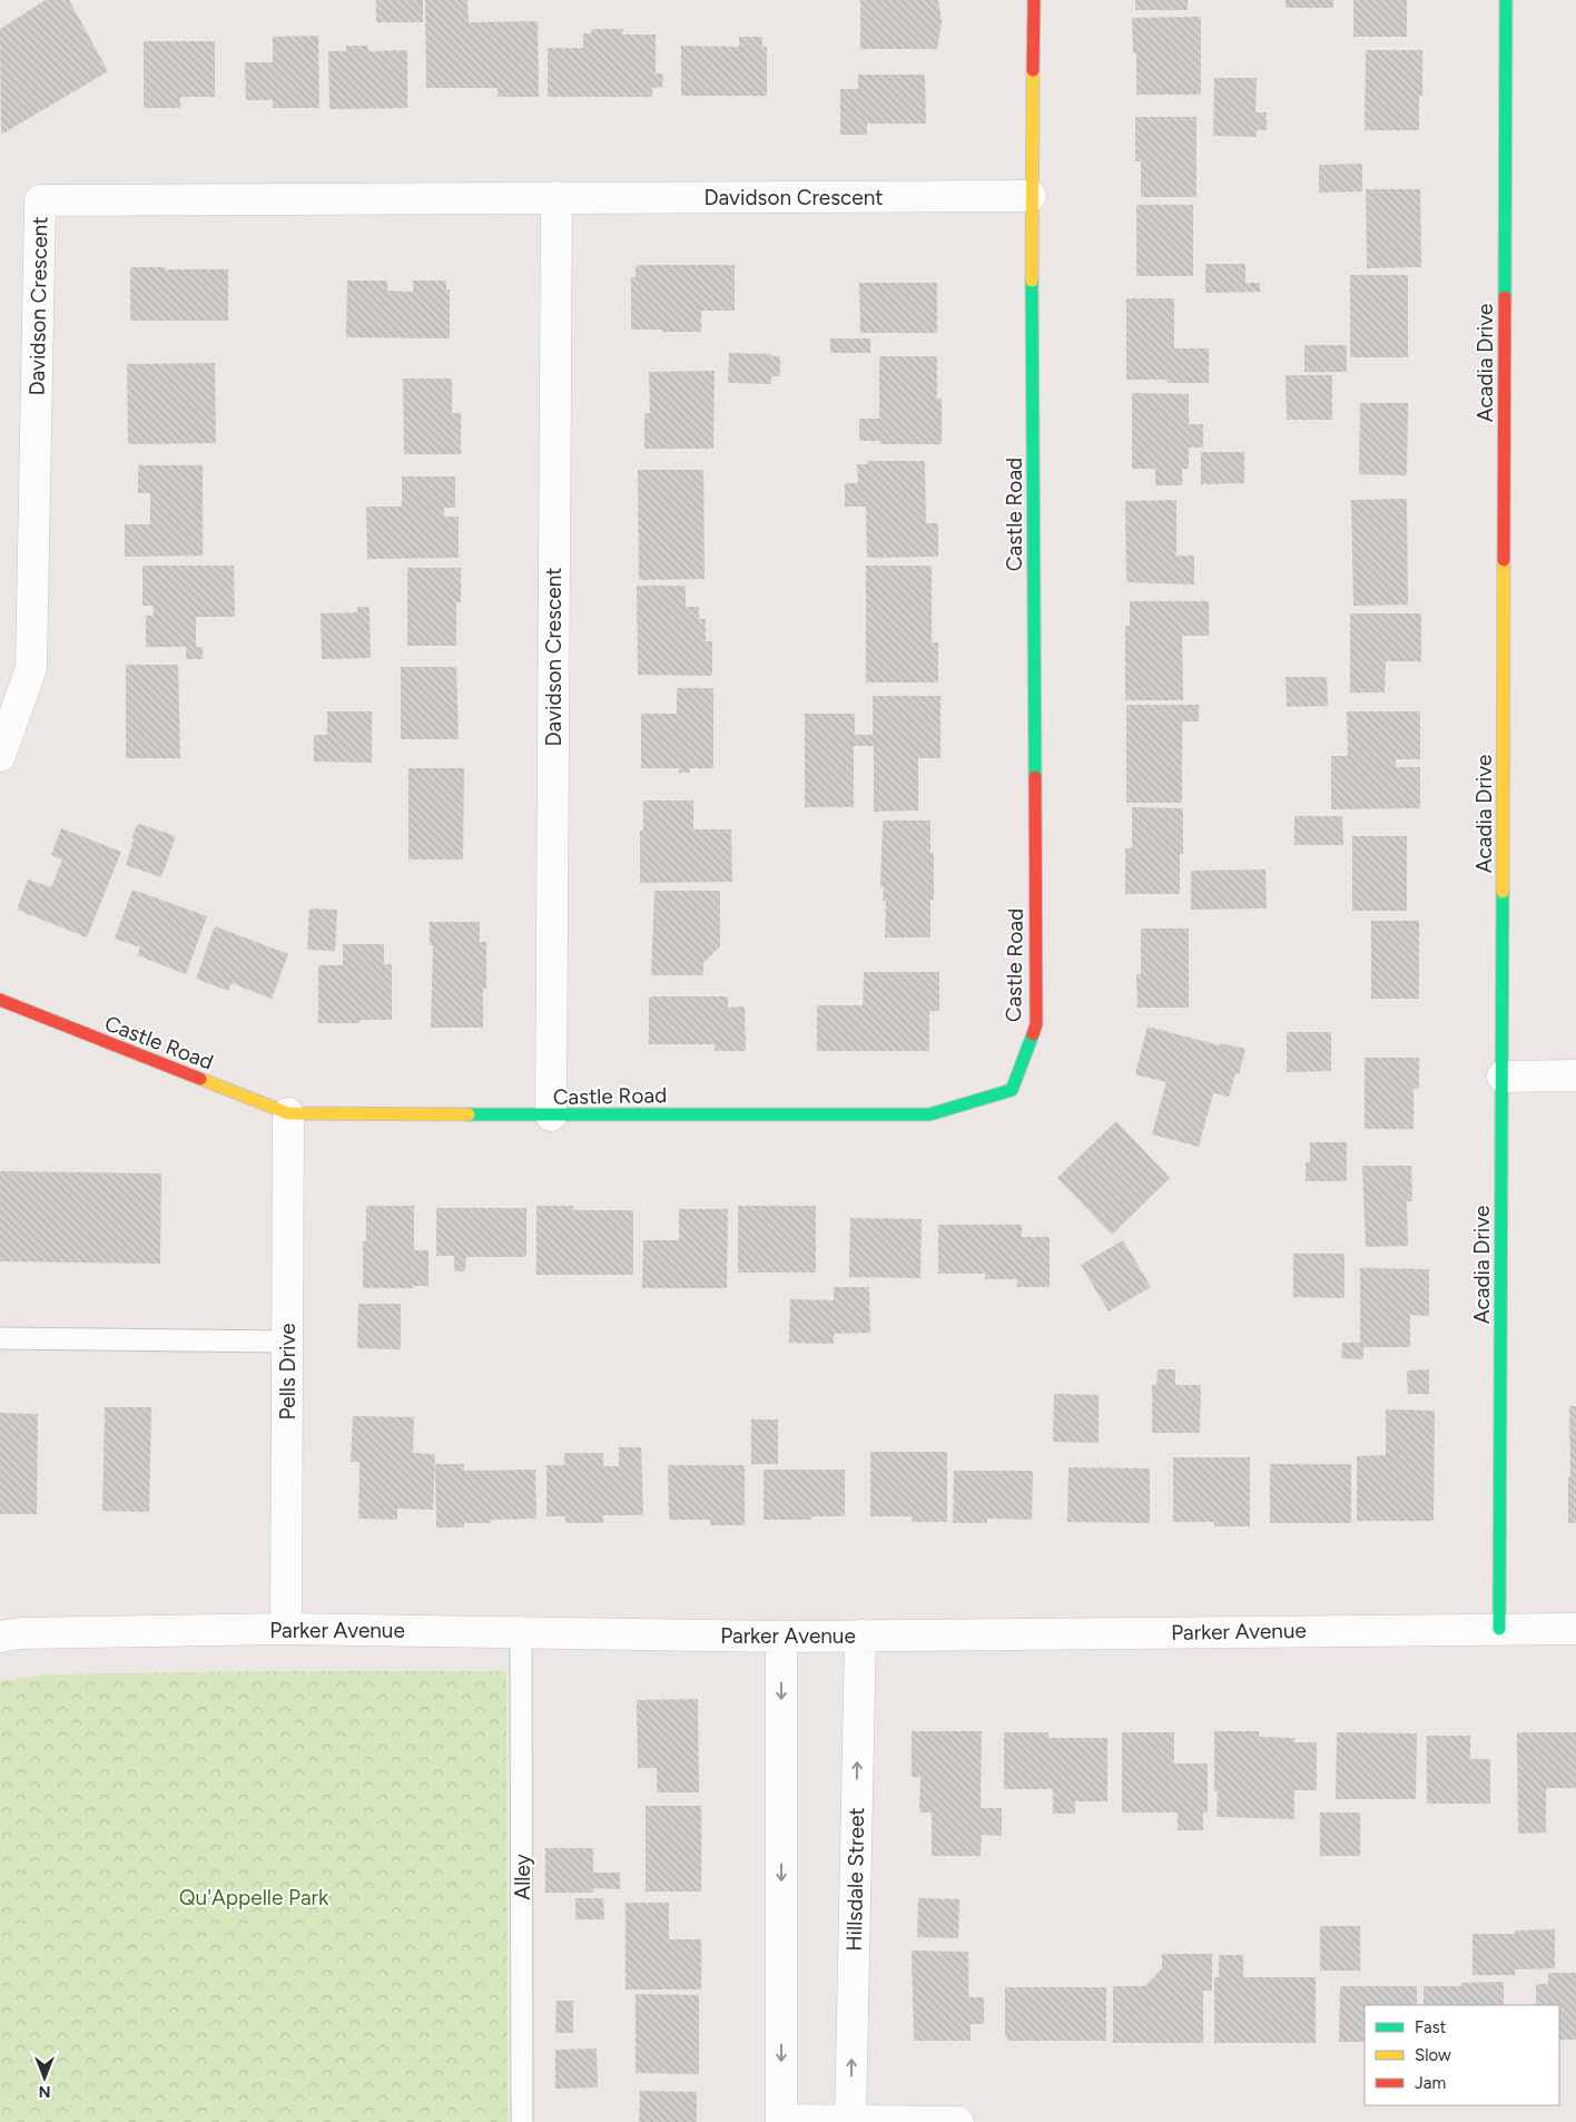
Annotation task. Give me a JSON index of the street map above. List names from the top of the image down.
{
  "streets": {
    "street": [
      "Davidson Crescent",
      "Acadia Drive",
      "Castle Road",
      "Pells Drive",
      "Parker Avenue",
      "Hillsdale Street"
    ],
    "lane": ["Alley"]
  },
  "crossings": [
    ["Davidson Crescent", "Castle Road"],
    ["Acadia Drive", "Parker Avenue"],
    ["Castle Road", "Pells Drive"],
    ["Pells Drive", "Parker Avenue"],
    ["Parker Avenue", "Alley"],
    ["Parker Avenue", "Hillsdale Street"]
  ],
  "parks": ["Qu'Appelle Park"],
  "legend": ["Fast", "Slow", "Jam"],
  "north": "bottom"
}
